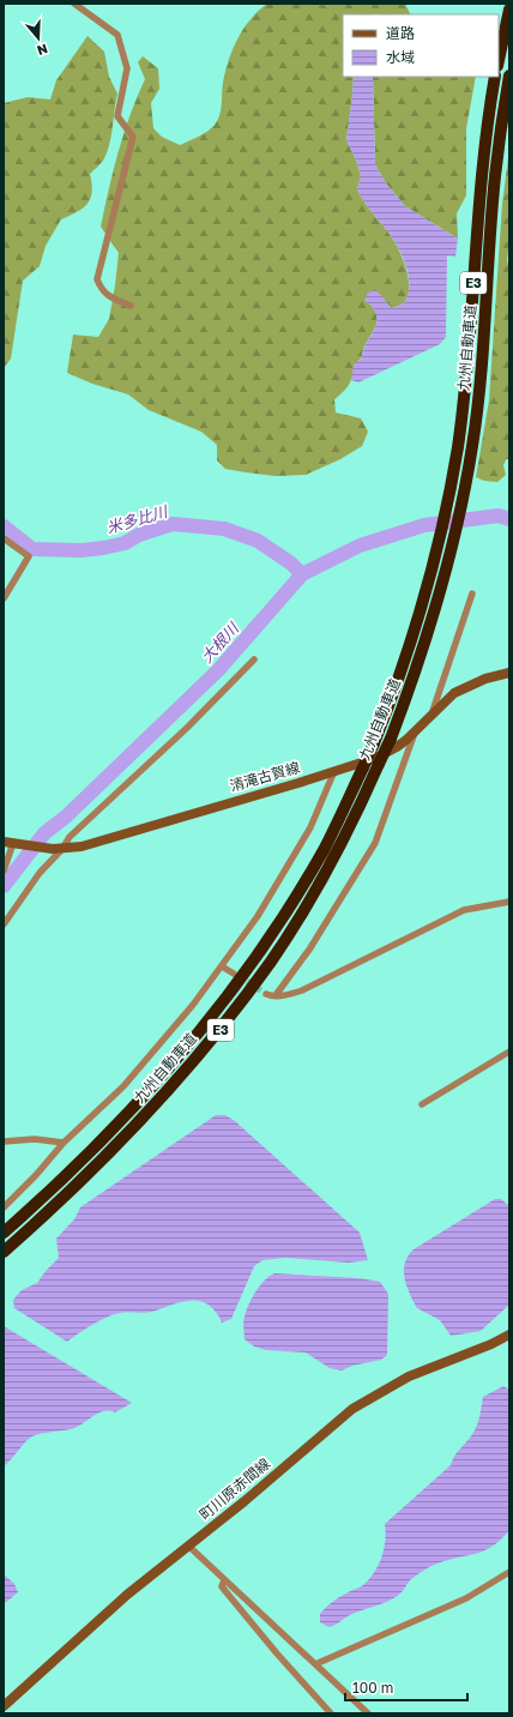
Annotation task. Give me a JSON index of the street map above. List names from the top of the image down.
{
  "streets": {
    "highway": ["E3", "九州自動車道"],
    "main road": ["清滝古賀線", "町川原赤間線"]
  },
  "water": ["米多比川", "大根川"],
  "legend": ["道路", "水域"],
  "scale_bar": "100 m",
  "north": "bottom"
}
